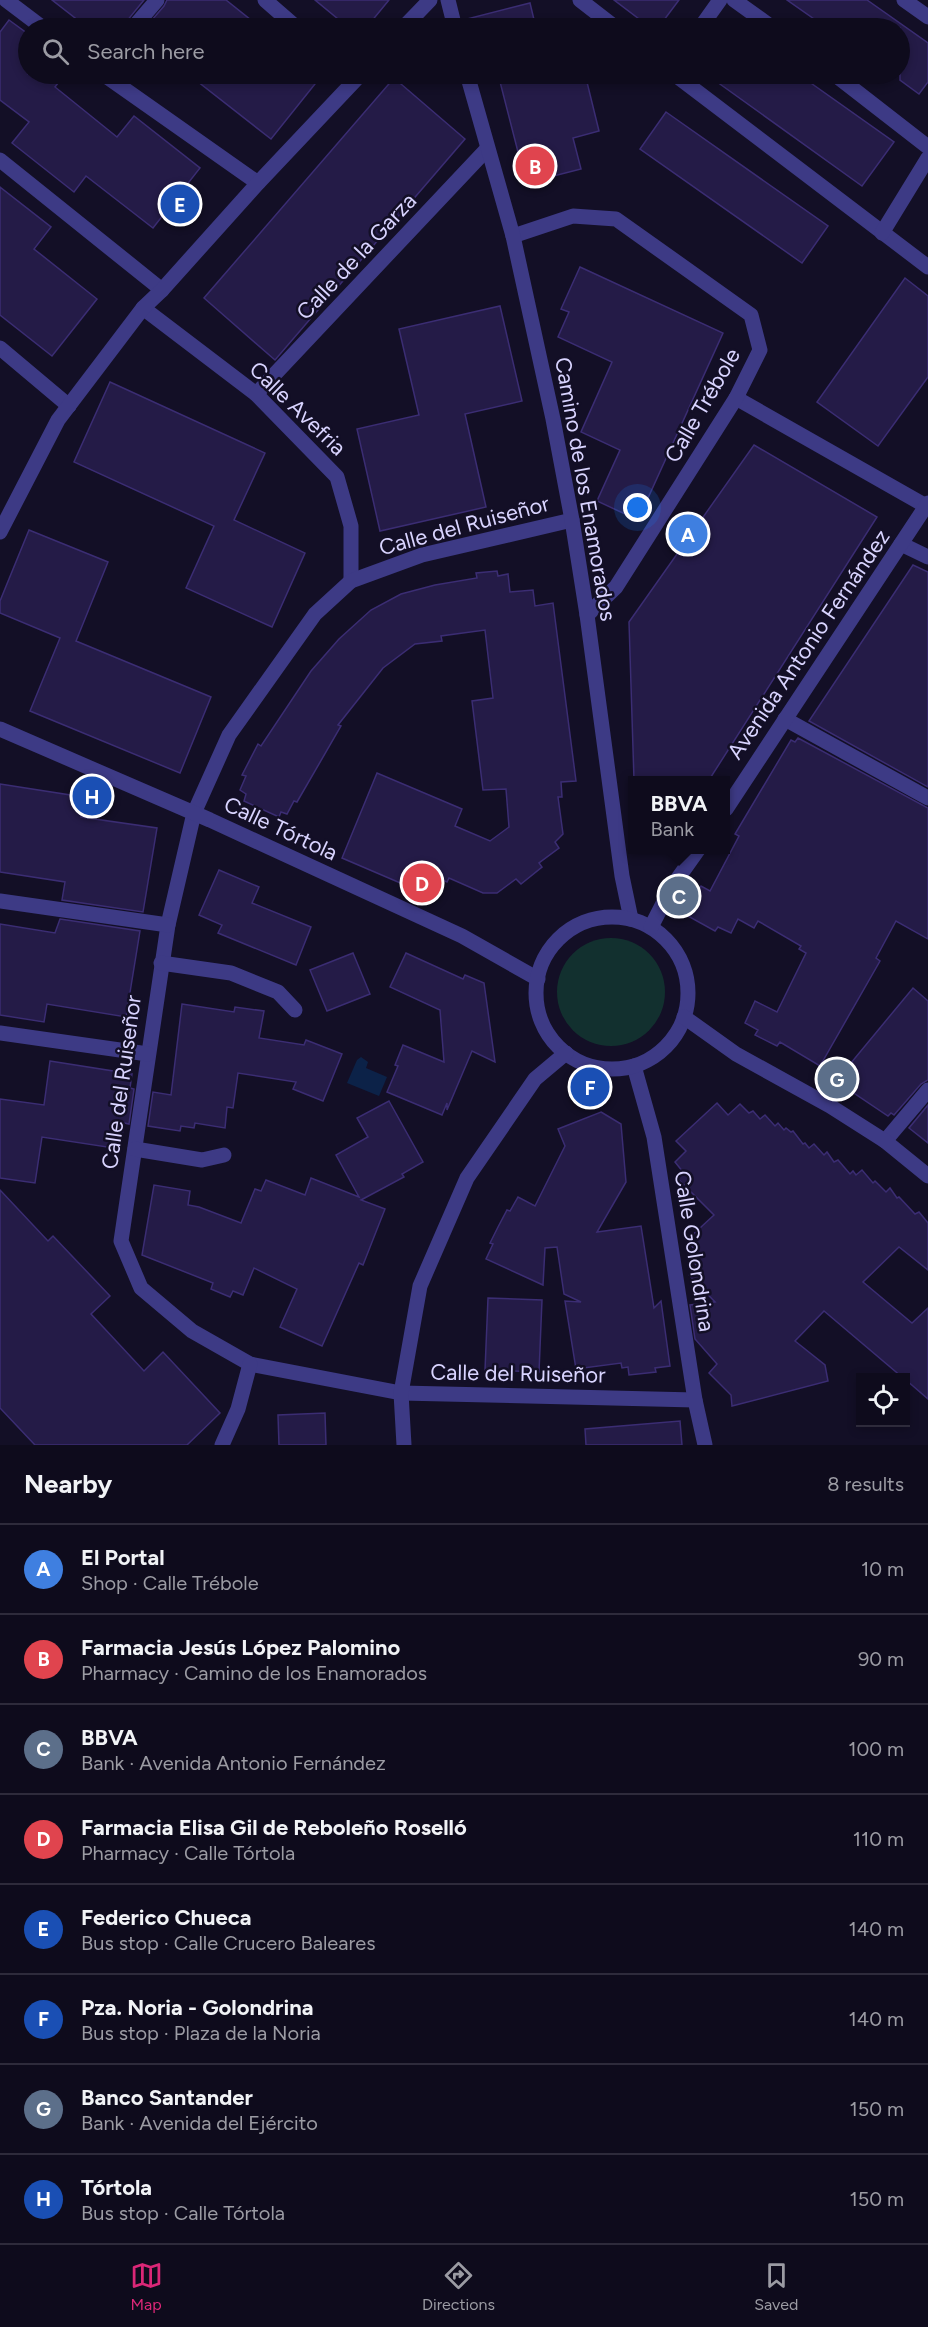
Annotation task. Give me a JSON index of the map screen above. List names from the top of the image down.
{
  "streets": {
    "street": [
      "Calle de la Garza",
      "Calle Trébole",
      "Calle Avefria",
      "Camino de los Enamorados",
      "Calle del Ruiseñor",
      "Avenida Antonio Fernández",
      "Calle Tórtola",
      "Calle Golondrina"
    ]
  },
  "crossings": [
    ["Calle de la Garza", "Calle Avefria"],
    ["Calle de la Garza", "Camino de los Enamorados"],
    ["Calle Trébole", "Camino de los Enamorados"],
    ["Calle Avefria", "Calle del Ruiseñor"],
    ["Camino de los Enamorados", "Calle del Ruiseñor"],
    ["Camino de los Enamorados", "Calle Tórtola"],
    ["Camino de los Enamorados", "Calle Golondrina"],
    ["Calle del Ruiseñor", "Calle Tórtola"],
    ["Calle del Ruiseñor", "Calle Golondrina"],
    ["Calle Tórtola", "Calle Golondrina"]
  ],
  "page": {
    "search": "Search here",
    "pins": [
      "B",
      "E",
      "A",
      "H",
      "D",
      "C",
      "G",
      "F"
    ],
    "popup": ["BBVA", "Bank"],
    "heading": ["Nearby", "8 results"],
    "list": [
      {
        "mark": "A",
        "name": "El Portal",
        "note": "Shop · Calle Trébole",
        "value": "10 m"
      },
      {
        "mark": "B",
        "name": "Farmacia Jesús López Palomino",
        "note": "Pharmacy · Camino de los Enamorados",
        "value": "90 m"
      },
      {
        "mark": "C",
        "name": "BBVA",
        "note": "Bank · Avenida Antonio Fernández",
        "value": "100 m"
      },
      {
        "mark": "D",
        "name": "Farmacia Elisa Gil de Reboleño Roselló",
        "note": "Pharmacy · Calle Tórtola",
        "value": "110 m"
      },
      {
        "mark": "E",
        "name": "Federico Chueca",
        "note": "Bus stop · Calle Crucero Baleares",
        "value": "140 m"
      },
      {
        "mark": "F",
        "name": "Pza. Noria - Golondrina",
        "note": "Bus stop · Plaza de la Noria",
        "value": "140 m"
      },
      {
        "mark": "G",
        "name": "Banco Santander",
        "note": "Bank · Avenida del Ejército",
        "value": "150 m"
      },
      {
        "mark": "H",
        "name": "Tórtola",
        "note": "Bus stop · Calle Tórtola",
        "value": "150 m"
      }
    ],
    "nav": ["Map", "Directions", "Saved"]
  }
}
